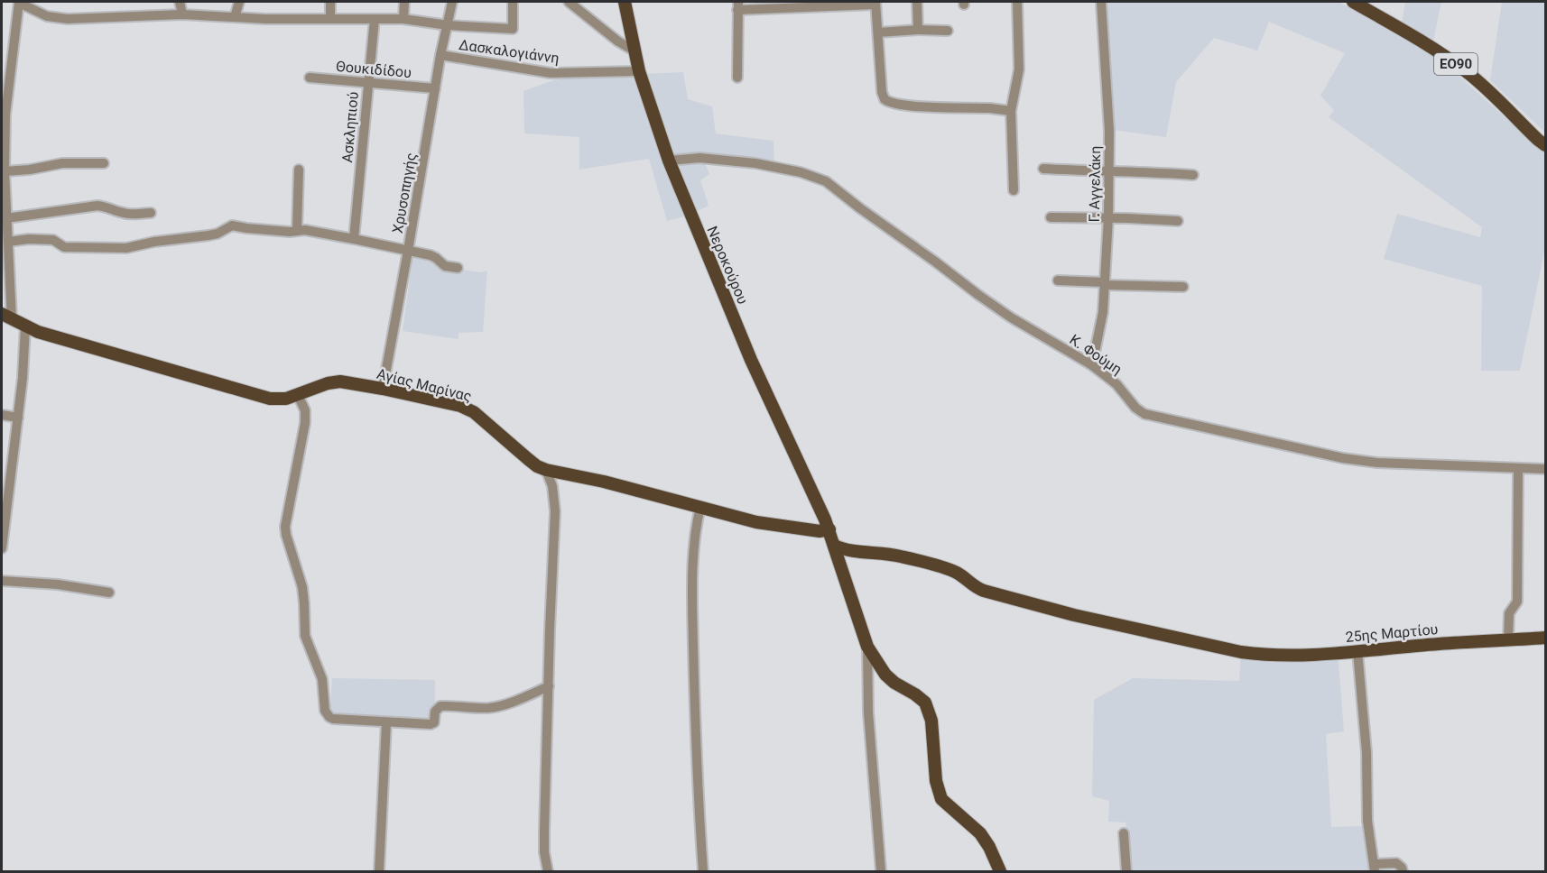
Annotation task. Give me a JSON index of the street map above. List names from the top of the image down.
{
  "streets": {
    "main road": [
      "ΕΟ90",
      "Νεροκούρου",
      "Αγίας Μαρίνας",
      "25ης Μαρτίου"
    ],
    "street": [
      "Δασκαλογιάννη",
      "Θουκιδίδου",
      "Ασκληπιού",
      "Γ. Αγγελάκη",
      "Χρυσοπηγής",
      "Κ. Φούμη"
    ]
  },
  "crossings": [
    ["Δασκαλογιάννη", "Χρυσοπηγής"],
    ["Δασκαλογιάννη", "Νεροκούρου"],
    ["Θουκιδίδου", "Ασκληπιού"],
    ["Θουκιδίδου", "Χρυσοπηγής"],
    ["Γ. Αγγελάκη", "Κ. Φούμη"],
    ["Χρυσοπηγής", "Αγίας Μαρίνας"],
    ["Νεροκούρου", "Κ. Φούμη"],
    ["Νεροκούρου", "Αγίας Μαρίνας"],
    ["Νεροκούρου", "25ης Μαρτίου"]
  ]
}
